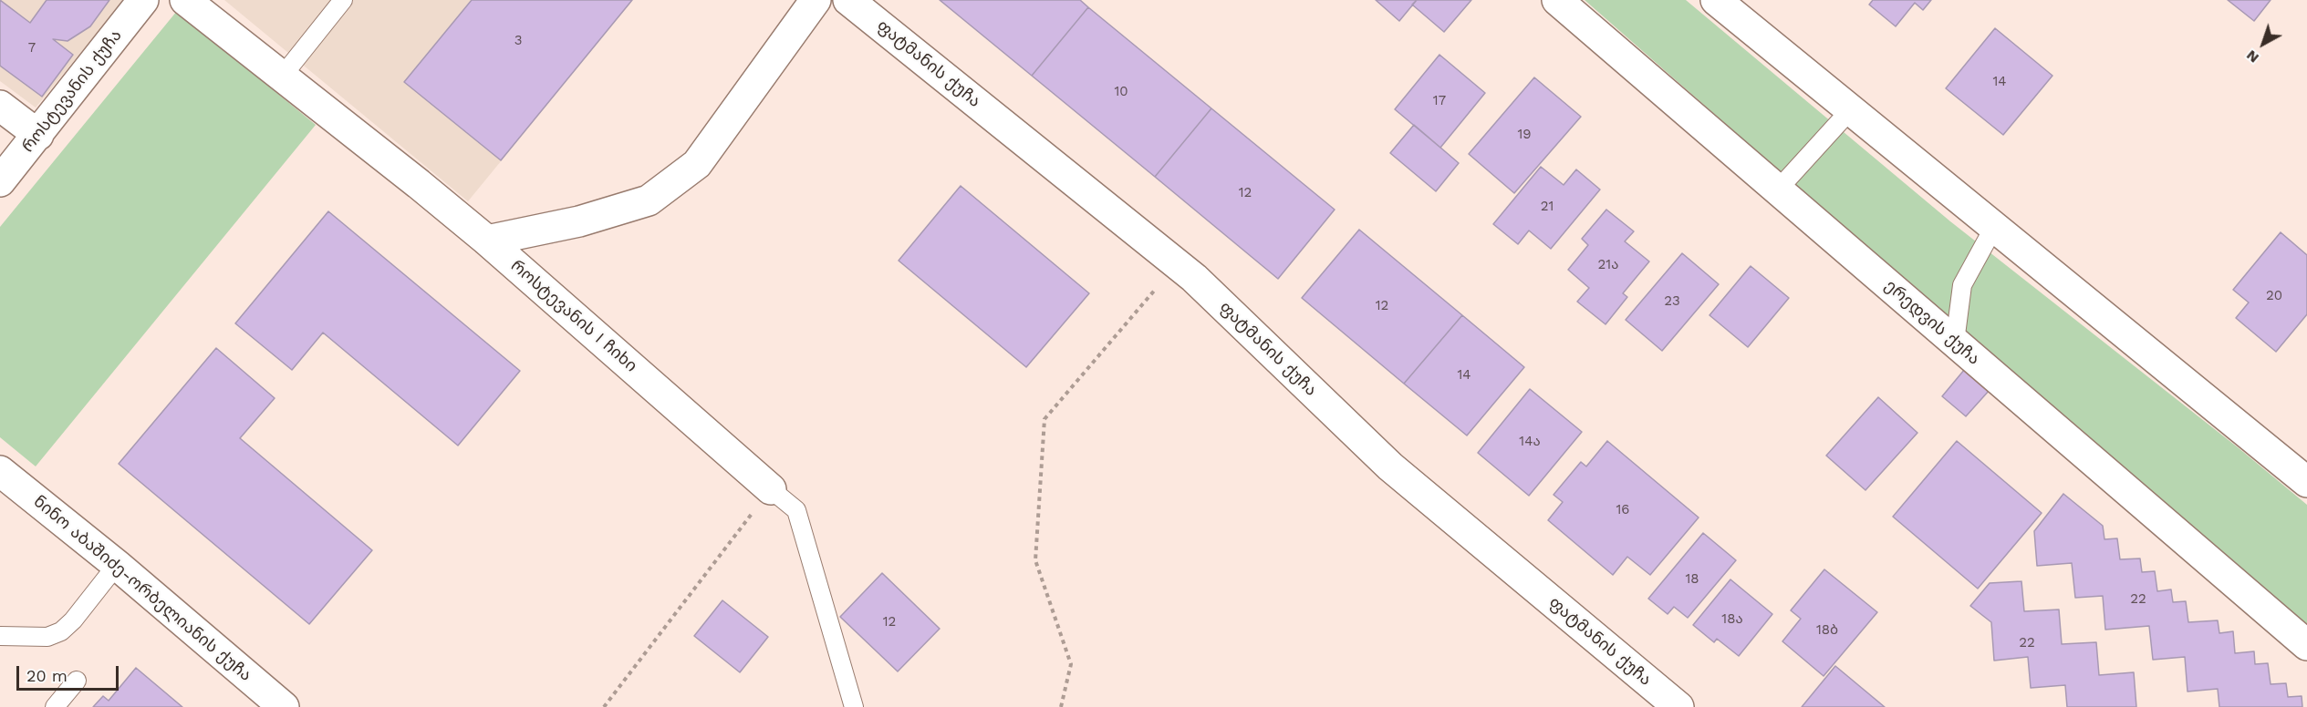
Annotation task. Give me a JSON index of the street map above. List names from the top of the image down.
{
  "streets": {
    "street": [
      "ფატმანის ქუჩა",
      "როსტევანის ქუჩა",
      "როსტევანის I ჩიხი",
      "ერედვის ქუჩა",
      "ნინო აბაშიძე-ორბელიანის ქუჩა"
    ]
  },
  "house_numbers": [
    "3",
    "7",
    "14",
    "10",
    "17",
    "19",
    "12",
    "21",
    "21ა",
    "20",
    "23",
    "12",
    "14",
    "14ა",
    "16",
    "18",
    "22",
    "18ა",
    "12",
    "18ბ",
    "22"
  ],
  "scale_bar": "20 m",
  "north": "bottom left"
}
